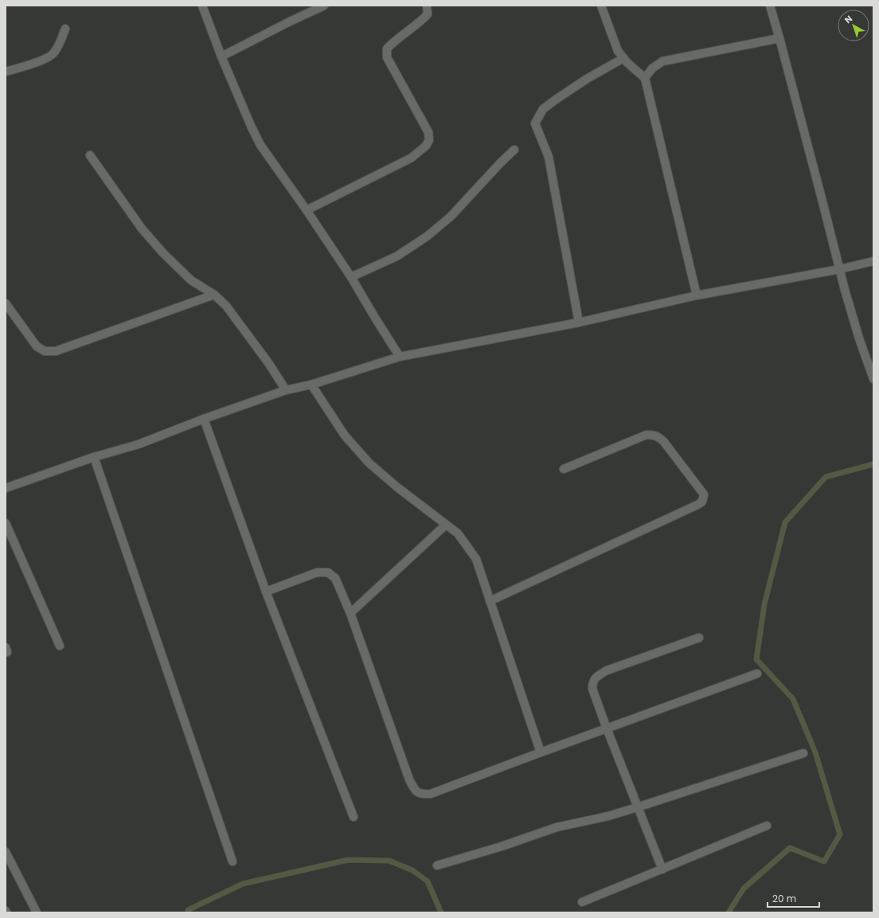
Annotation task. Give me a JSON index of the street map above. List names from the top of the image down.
{
  "scale_bar": "20 m",
  "north": "top left"
}
